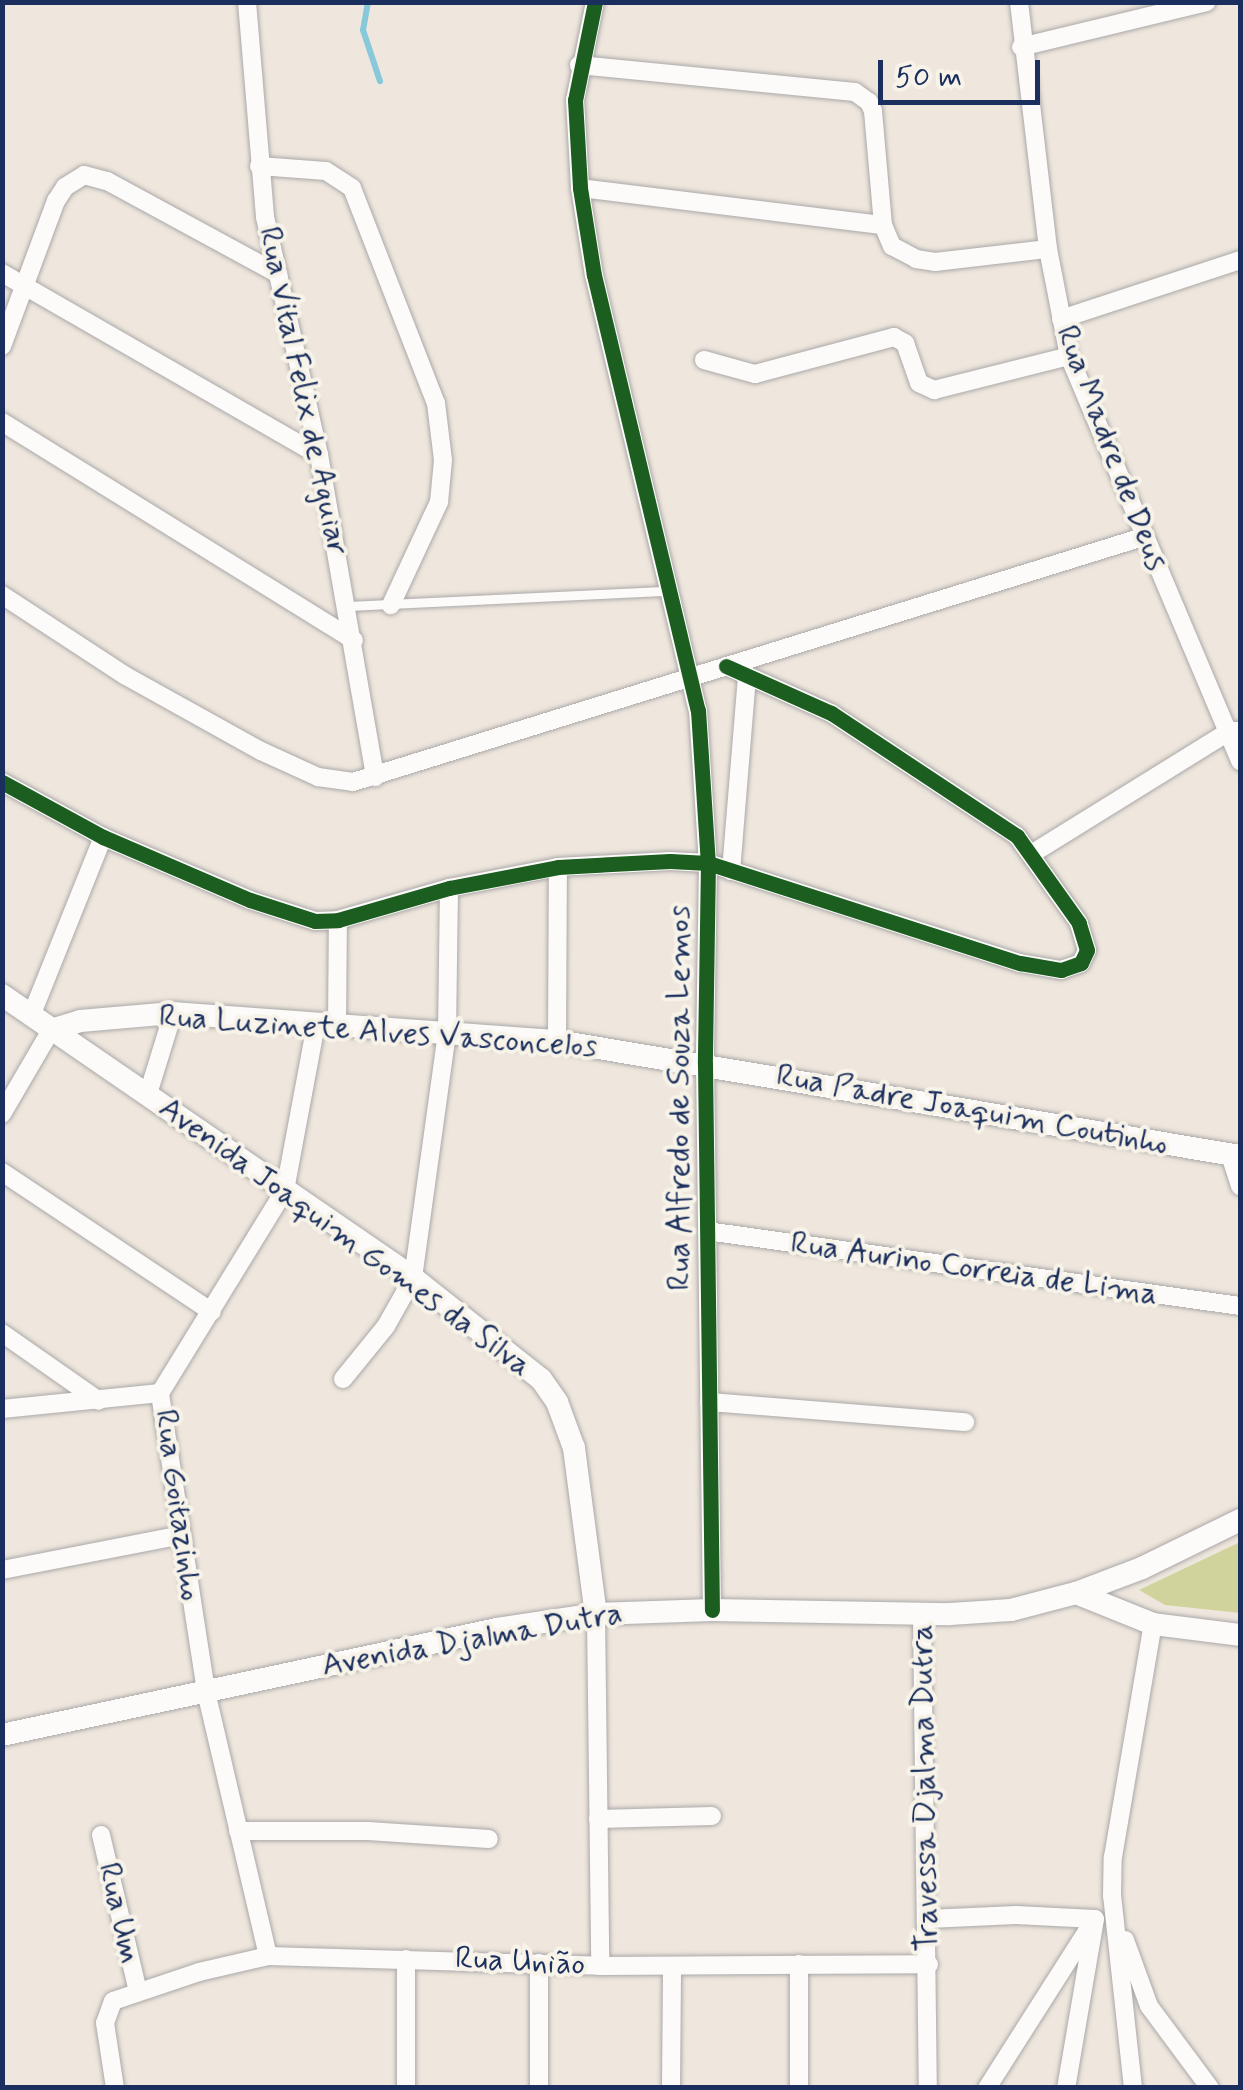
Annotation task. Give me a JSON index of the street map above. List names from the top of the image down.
{
  "streets": {
    "street": [
      "Rua Vital Felix de Aguiar",
      "Rua Madre de Deus",
      "Rua Luzinete Alves Vasconcelos",
      "Rua Alfredo de Souza Lemos",
      "Rua Padre Joaquim Coutinho",
      "Avenida Joaquim Gomes da Silva",
      "Rua Aurino Correia de Lima",
      "Rua Goitazinho",
      "Avenida Djalma Dutra",
      "Travessa Djalma Dutra",
      "Rua Um",
      "Rua União"
    ]
  },
  "crossings": [
    ["Rua Luzinete Alves Vasconcelos", "Rua Alfredo de Souza Lemos"],
    ["Rua Luzinete Alves Vasconcelos", "Rua Padre Joaquim Coutinho"],
    ["Rua Luzinete Alves Vasconcelos", "Avenida Joaquim Gomes da Silva"],
    ["Rua Luzinete Alves Vasconcelos", "Rua Goitazinho"],
    ["Rua Alfredo de Souza Lemos", "Rua Padre Joaquim Coutinho"],
    ["Rua Alfredo de Souza Lemos", "Rua Aurino Correia de Lima"],
    ["Rua Alfredo de Souza Lemos", "Avenida Djalma Dutra"],
    ["Avenida Joaquim Gomes da Silva", "Rua Goitazinho"],
    ["Avenida Joaquim Gomes da Silva", "Avenida Djalma Dutra"],
    ["Avenida Joaquim Gomes da Silva", "Rua União"],
    ["Rua Goitazinho", "Avenida Djalma Dutra"],
    ["Rua Goitazinho", "Rua União"],
    ["Avenida Djalma Dutra", "Travessa Djalma Dutra"],
    ["Travessa Djalma Dutra", "Rua União"],
    ["Rua Um", "Rua União"]
  ],
  "scale_bar": "50 m"
}
